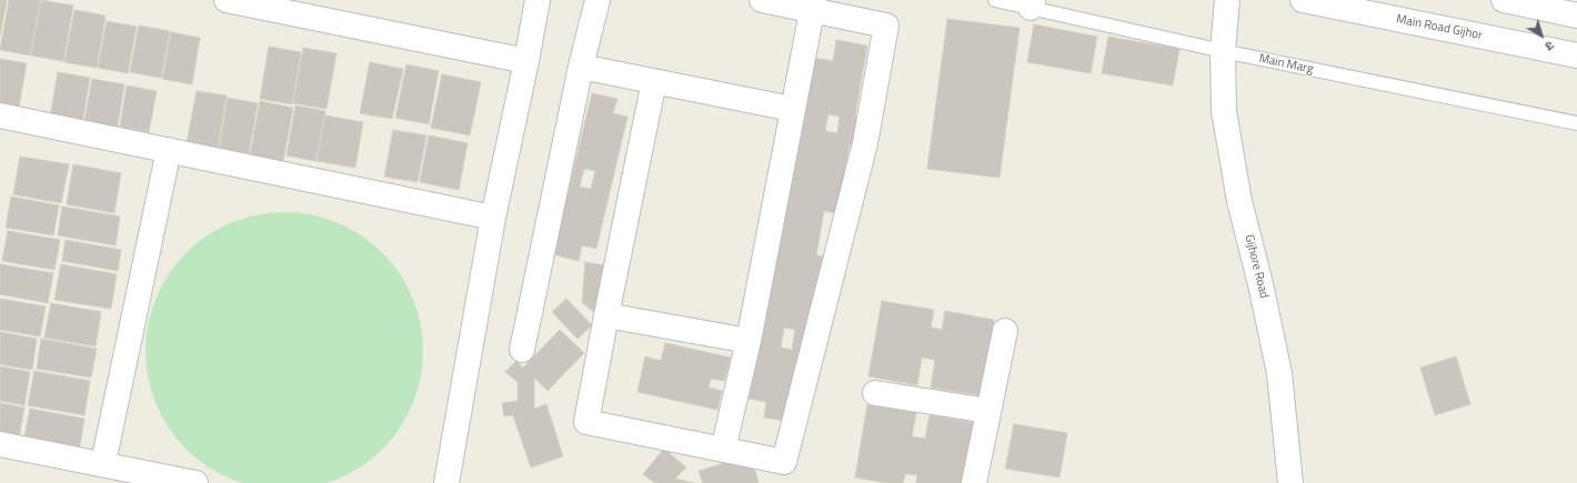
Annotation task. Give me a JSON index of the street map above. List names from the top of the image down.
{
  "streets": {
    "street": ["Main Road Gijhor", "Gijhore Road"],
    "lane": ["Main Marg"]
  },
  "crossings": [
    ["Main Marg", "Gijhore Road"]
  ],
  "north": "bottom right"
}
